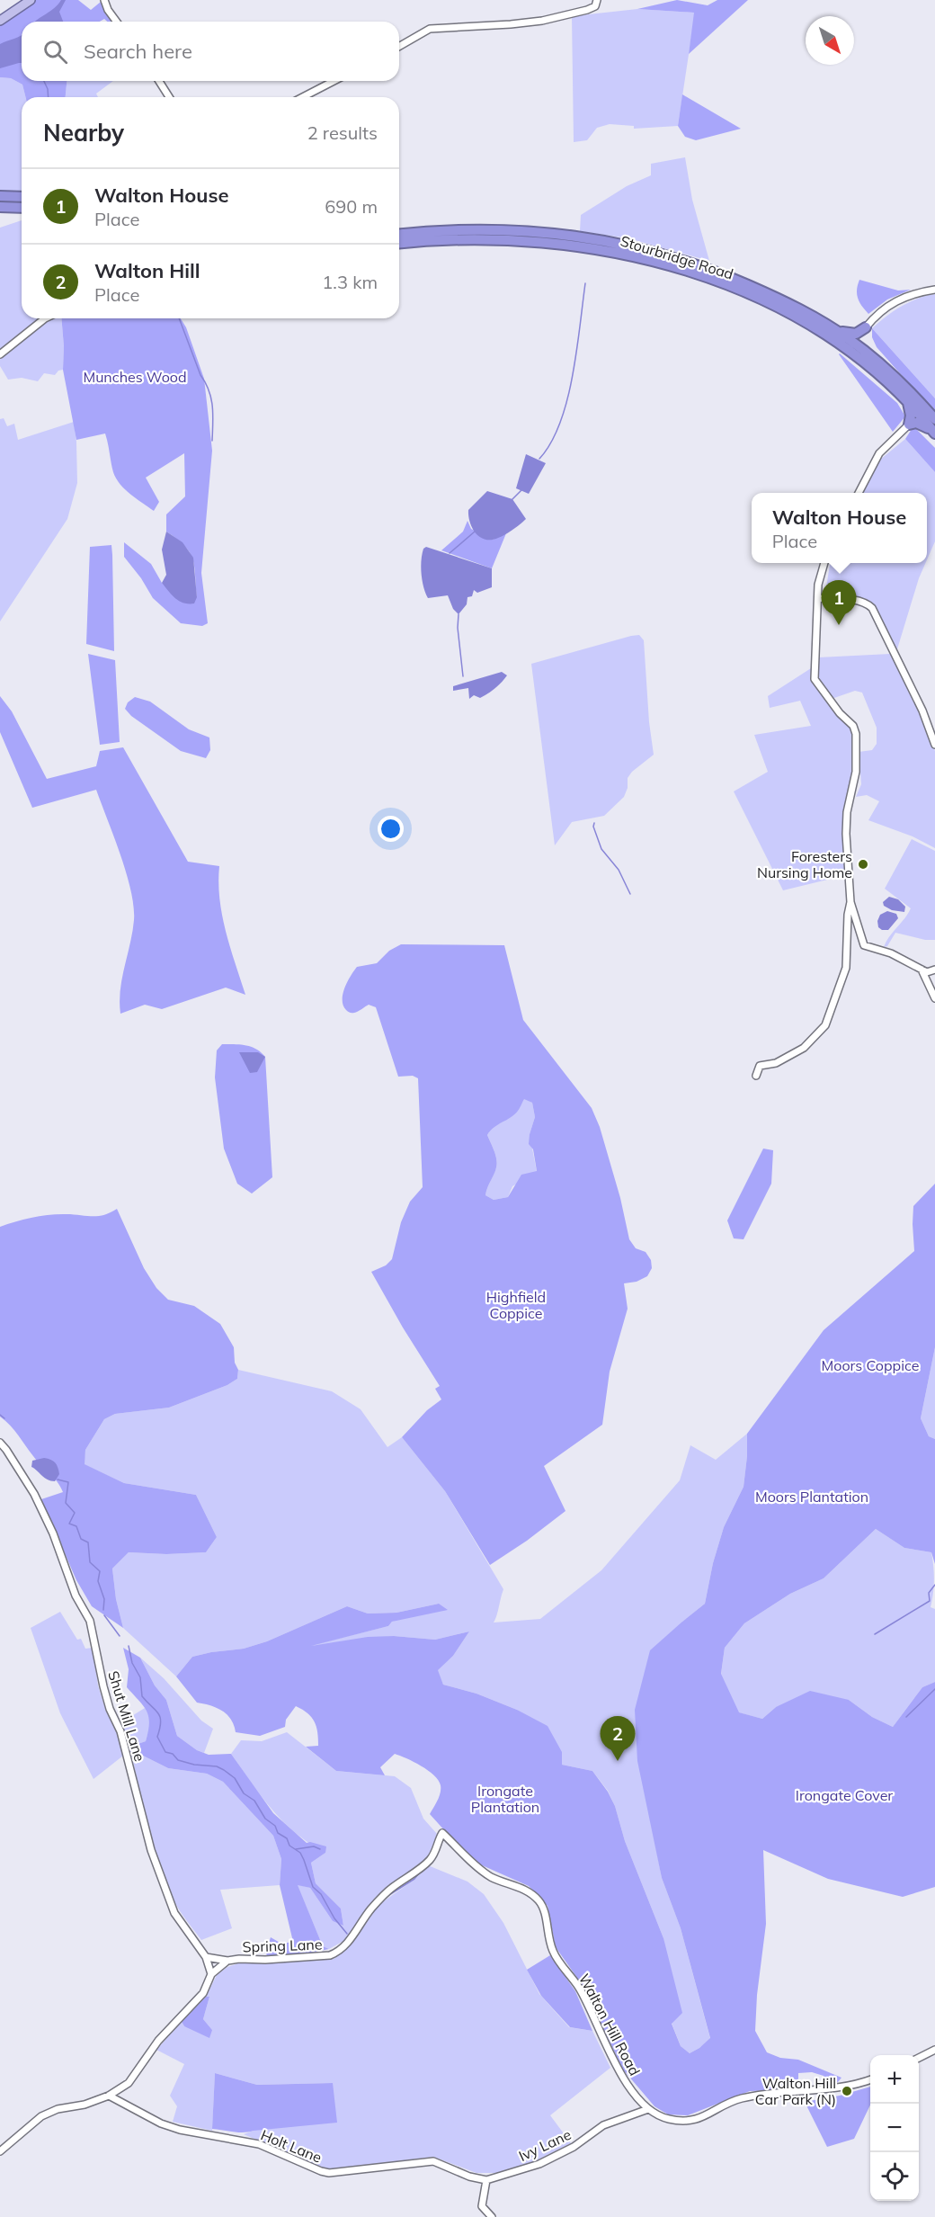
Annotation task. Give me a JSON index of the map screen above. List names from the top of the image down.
{
  "streets": {
    "highway": ["Stourbridge Road"],
    "street": [
      "Shut Mill Lane",
      "Spring Lane",
      "Walton Hill Road",
      "Ivy Lane",
      "Holt Lane"
    ]
  },
  "crossings": [
    ["Shut Mill Lane", "Spring Lane"],
    ["Spring Lane", "Walton Hill Road"],
    ["Walton Hill Road", "Ivy Lane"],
    ["Ivy Lane", "Holt Lane"]
  ],
  "parks": [
    "Munches Wood",
    "Highfield Coppice",
    "Moors Coppice",
    "Moors Plantation",
    "Irongate Plantation",
    "Irongate Cover"
  ],
  "places": ["Foresters Nursing Home", "Walton Hill Car Park (N)"],
  "north": "bottom right",
  "page": {
    "search": "Search here",
    "heading": ["Nearby", "2 results"],
    "list": [
      {
        "mark": "1",
        "name": "Walton House",
        "note": "Place",
        "value": "690 m"
      },
      {
        "mark": "2",
        "name": "Walton Hill",
        "note": "Place",
        "value": "1.3 km"
      }
    ],
    "popup": ["Walton House", "Place"],
    "pins": ["1", "2"],
    "map_buttons": ["+", "−"]
  }
}
